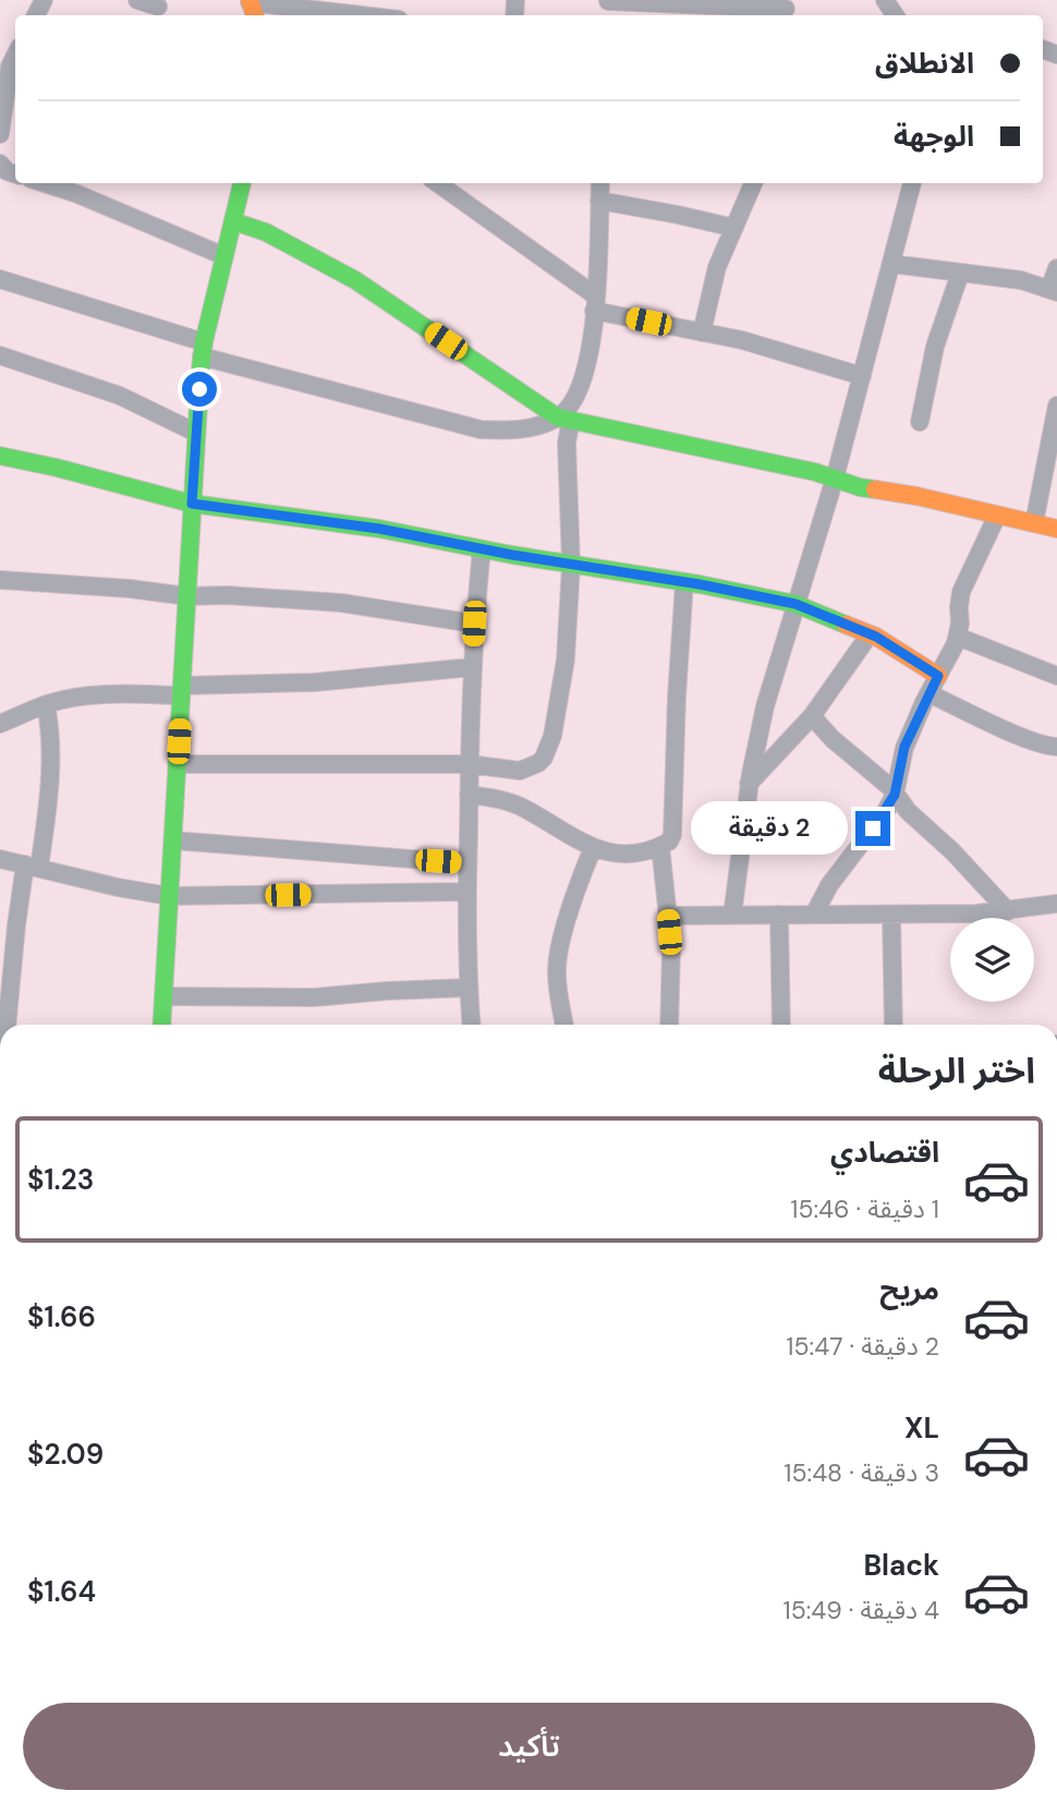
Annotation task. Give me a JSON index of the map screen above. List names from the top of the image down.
{
  "page": {
    "banner": ["الانطلاق", "الوجهة"],
    "bubble": "2 دقيقة",
    "heading": "اختر الرحلة",
    "list": [
      {
        "name": "اقتصادي",
        "note": "1 دقيقة · 15:46",
        "value": "$1.23"
      },
      {
        "name": "مريح",
        "note": "2 دقيقة · 15:47",
        "value": "$1.66"
      },
      {
        "name": "XL",
        "note": "3 دقيقة · 15:48",
        "value": "$2.09"
      },
      {
        "name": "Black",
        "note": "4 دقيقة · 15:49",
        "value": "$1.64"
      }
    ],
    "buttons": "تأكيد"
  }
}
